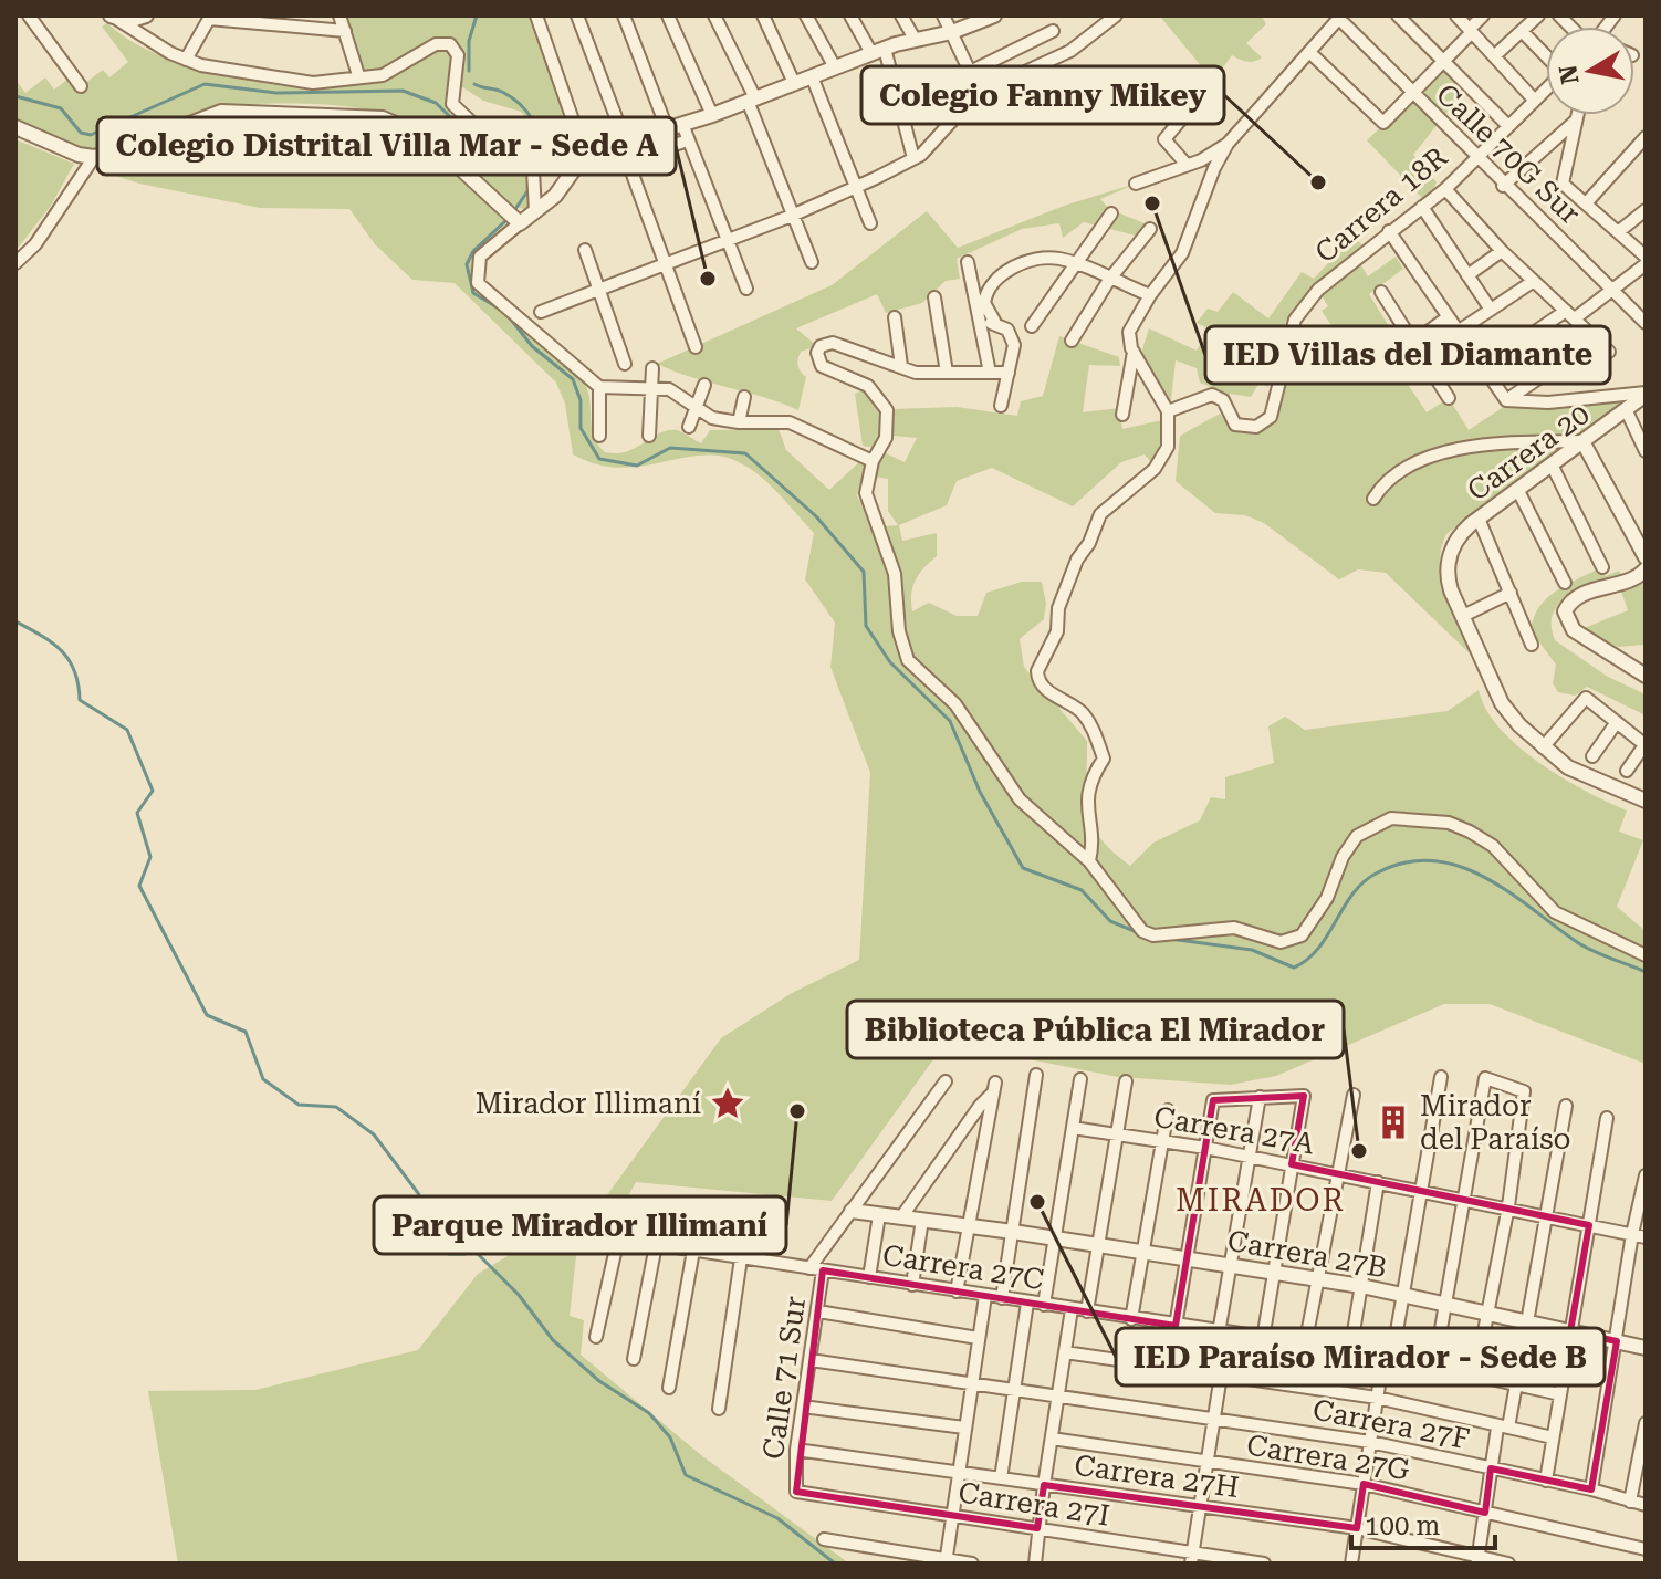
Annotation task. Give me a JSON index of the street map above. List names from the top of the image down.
{
  "streets": {
    "street": [
      "Calle 70G Sur",
      "Carrera 18R",
      "Carrera 20",
      "Carrera 27A",
      "Carrera 27B",
      "Carrera 27C",
      "Calle 71 Sur",
      "Carrera 27F",
      "Carrera 27G",
      "Carrera 27H",
      "Carrera 27I"
    ]
  },
  "crossings": [
    ["Calle 70G Sur", "Carrera 18R"],
    ["Carrera 27C", "Calle 71 Sur"],
    ["Calle 71 Sur", "Carrera 27F"],
    ["Calle 71 Sur", "Carrera 27H"],
    ["Calle 71 Sur", "Carrera 27I"]
  ],
  "districts": ["MIRADOR"],
  "places": {
    "other": [
      "Colegio Fanny Mikey",
      "IED Villas del Diamante",
      "Colegio Distrital Villa Mar - Sede A",
      "Parque Mirador Illimaní",
      "Biblioteca Pública El Mirador",
      "IED Paraíso Mirador - Sede B"
    ],
    "place": ["Mirador Illimaní"],
    "building": ["Mirador del Paraíso"]
  },
  "scale_bar": "100 m",
  "north": "left"
}
